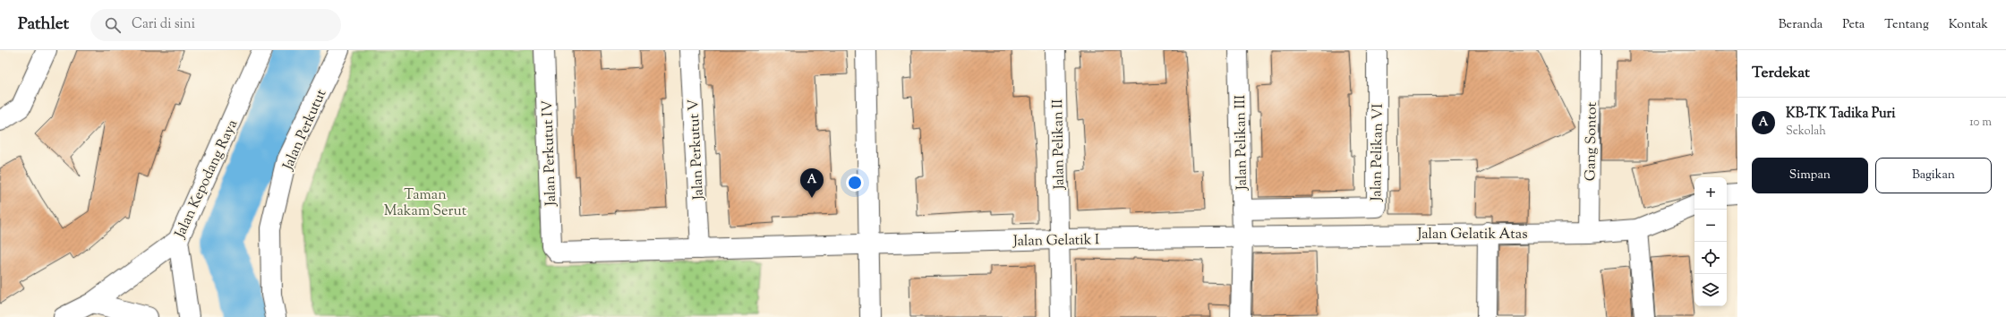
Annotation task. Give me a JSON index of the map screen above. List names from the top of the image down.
{
  "streets": {
    "street": [
      "Jalan Perkutut",
      "Gang Sontot",
      "Jalan Pelikan III",
      "Jalan Pelikan II",
      "Jalan Perkutut V",
      "Jalan Pelikan VI",
      "Jalan Perkutut IV",
      "Jalan Kepodang Raya",
      "Jalan Gelatik Atas",
      "Jalan Gelatik I"
    ]
  },
  "crossings": [
    ["Gang Sontot", "Jalan Gelatik Atas"],
    ["Jalan Pelikan III", "Jalan Pelikan VI"],
    ["Jalan Pelikan III", "Jalan Gelatik Atas"],
    ["Jalan Pelikan III", "Jalan Gelatik I"],
    ["Jalan Pelikan II", "Jalan Gelatik I"],
    ["Jalan Perkutut V", "Jalan Gelatik I"],
    ["Jalan Perkutut IV", "Jalan Gelatik I"],
    ["Jalan Gelatik Atas", "Jalan Gelatik I"]
  ],
  "parks": ["Taman Makam Serut"],
  "page": {
    "header": "Pathlet",
    "search": "Cari di sini",
    "nav": [
      "Beranda",
      "Peta",
      "Tentang",
      "Kontak"
    ],
    "heading": "Terdekat",
    "list": [
      {
        "mark": "A",
        "name": "KB-TK Tadika Puri",
        "note": "Sekolah",
        "value": "10 m"
      }
    ],
    "buttons": ["Simpan", "Bagikan"],
    "pins": "A",
    "map_buttons": ["+", "−"]
  }
}
